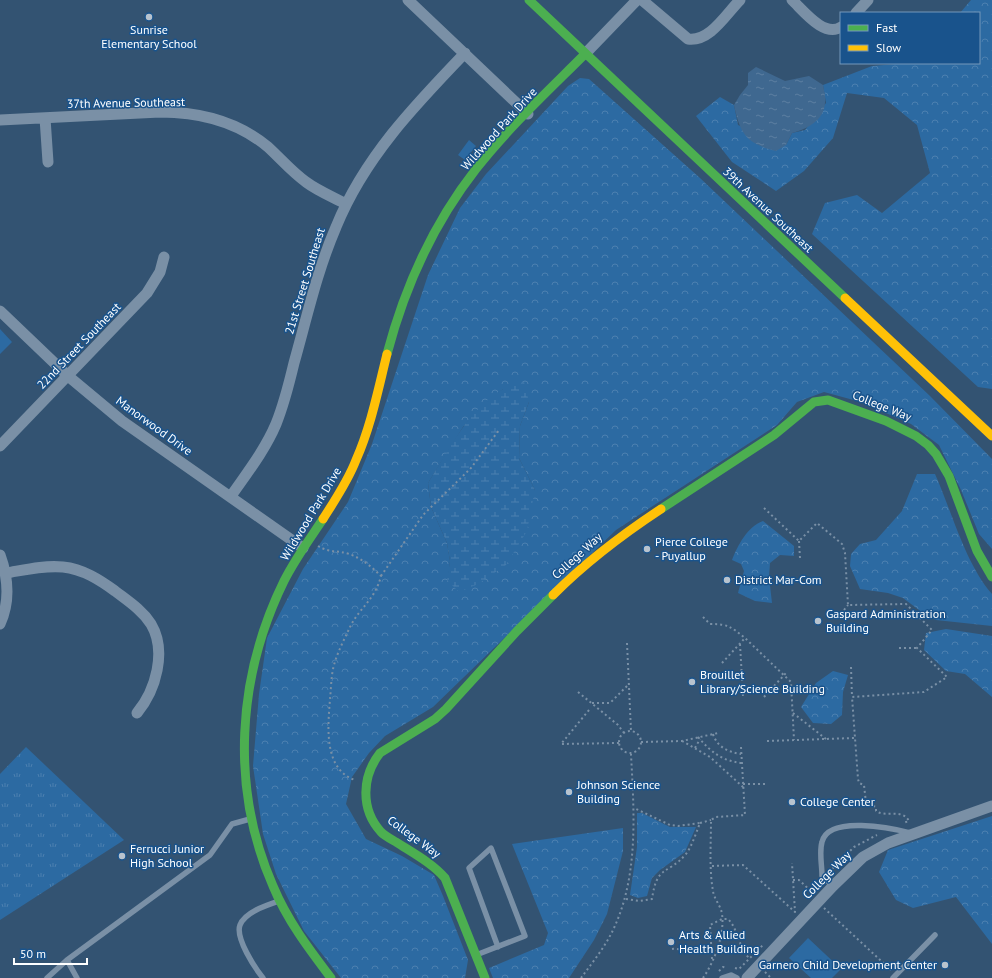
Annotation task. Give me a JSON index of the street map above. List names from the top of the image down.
{
  "streets": {
    "street": [
      "37th Avenue Southeast",
      "Wildwood Park Drive",
      "39th Avenue Southeast",
      "21st Street Southeast",
      "22nd Street Southeast",
      "College Way",
      "Manorwood Drive"
    ]
  },
  "crossings": [
    ["37th Avenue Southeast", "21st Street Southeast"],
    ["Wildwood Park Drive", "39th Avenue Southeast"],
    ["Wildwood Park Drive", "Manorwood Drive"],
    ["21st Street Southeast", "Manorwood Drive"],
    ["22nd Street Southeast", "Manorwood Drive"]
  ],
  "places": [
    "Sunrise Elementary School",
    "Pierce College - Puyallup",
    "District Mar-Com",
    "Gaspard Administration Building",
    "Brouillet Library/Science Building",
    "Johnson Science Building",
    "College Center",
    "Ferrucci Junior High School",
    "Arts & Allied Health Building",
    "Garnero Child Development Center"
  ],
  "legend": ["Fast", "Slow"],
  "scale_bar": "50 m"
}
